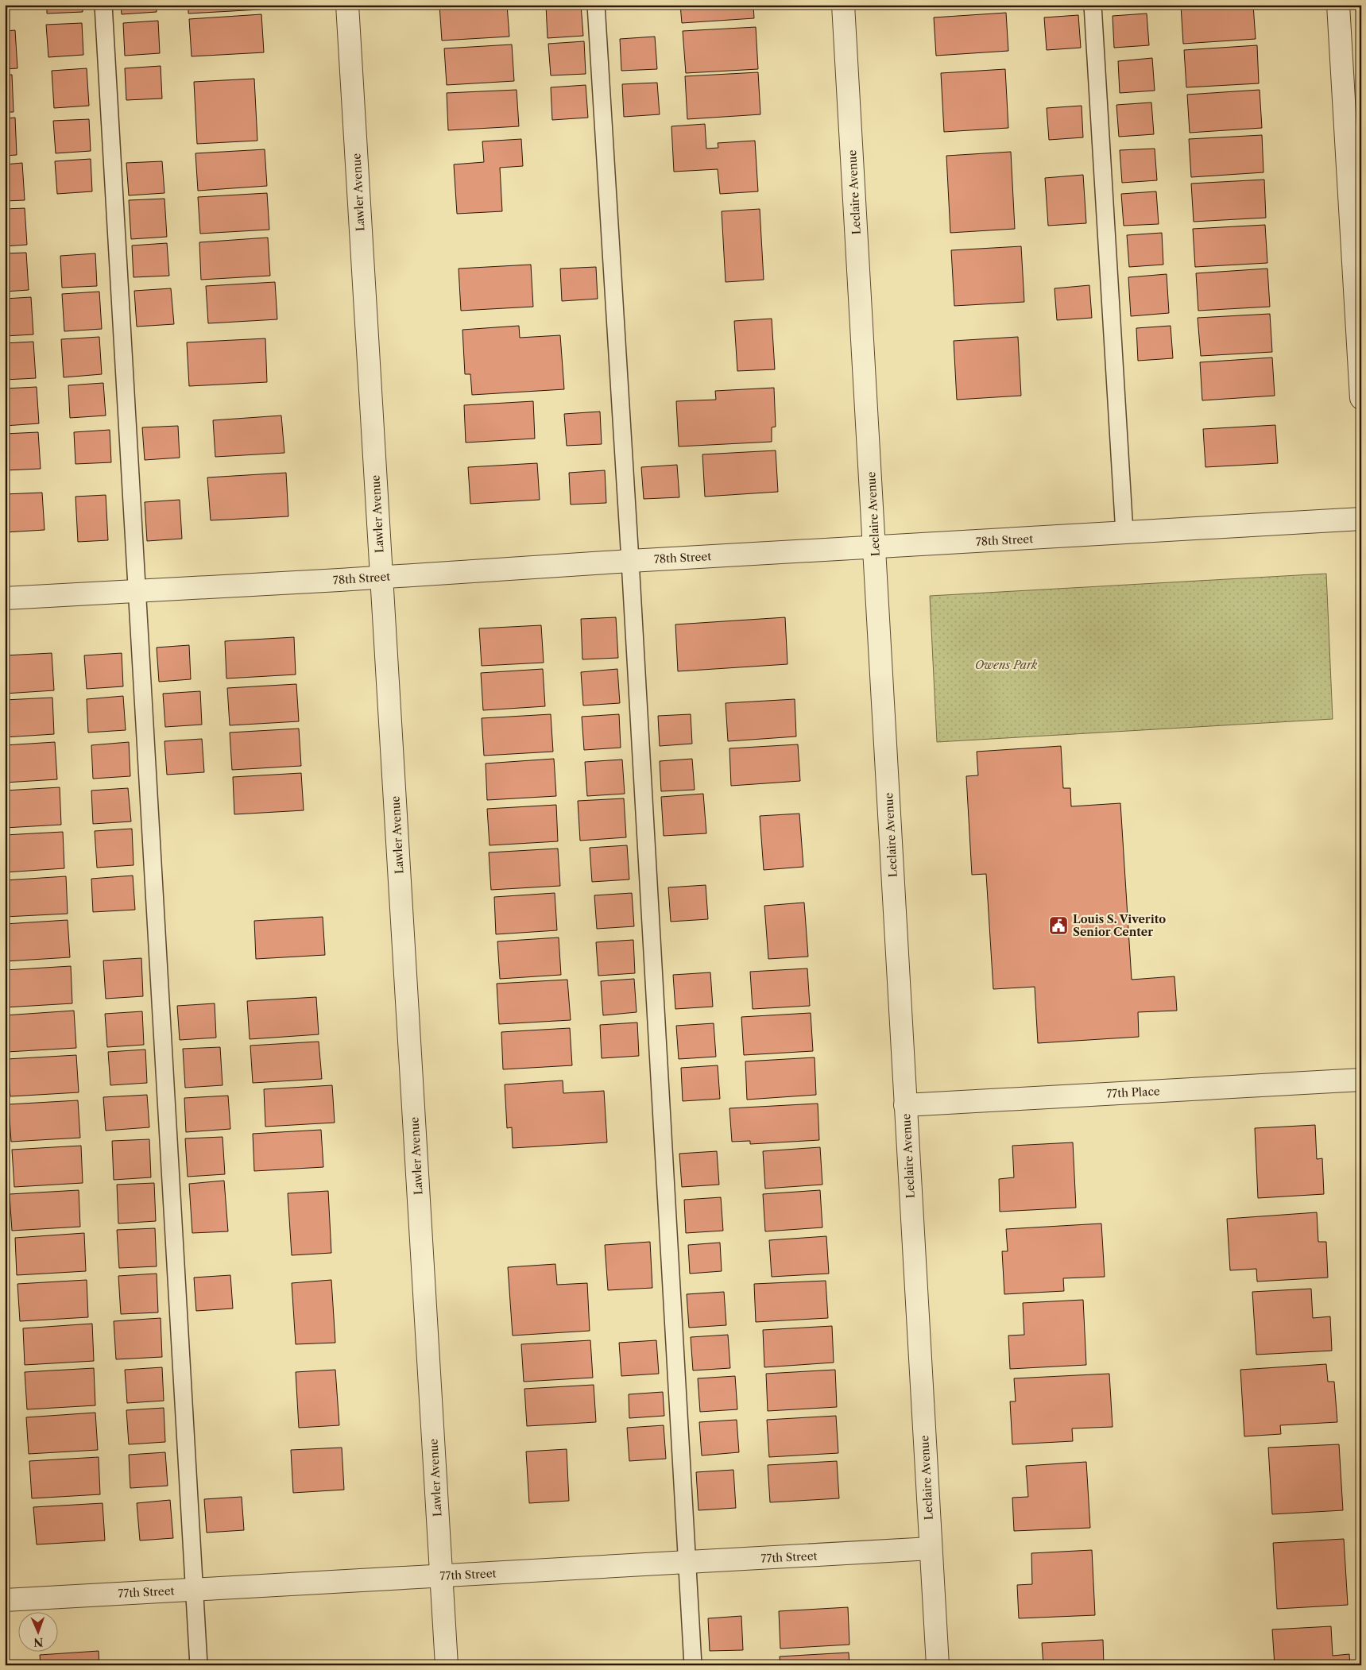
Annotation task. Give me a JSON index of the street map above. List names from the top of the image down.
{
  "streets": {
    "street": [
      "Lawler Avenue",
      "Leclaire Avenue",
      "78th Street",
      "77th Place",
      "77th Street"
    ]
  },
  "crossings": [
    ["Lawler Avenue", "78th Street"],
    ["Lawler Avenue", "77th Street"],
    ["Leclaire Avenue", "78th Street"],
    ["Leclaire Avenue", "77th Place"],
    ["Leclaire Avenue", "77th Street"]
  ],
  "parks": ["Owens Park"],
  "places": {
    "public building": ["Louis S. Viverito Senior Center"]
  },
  "north": "bottom"
}
